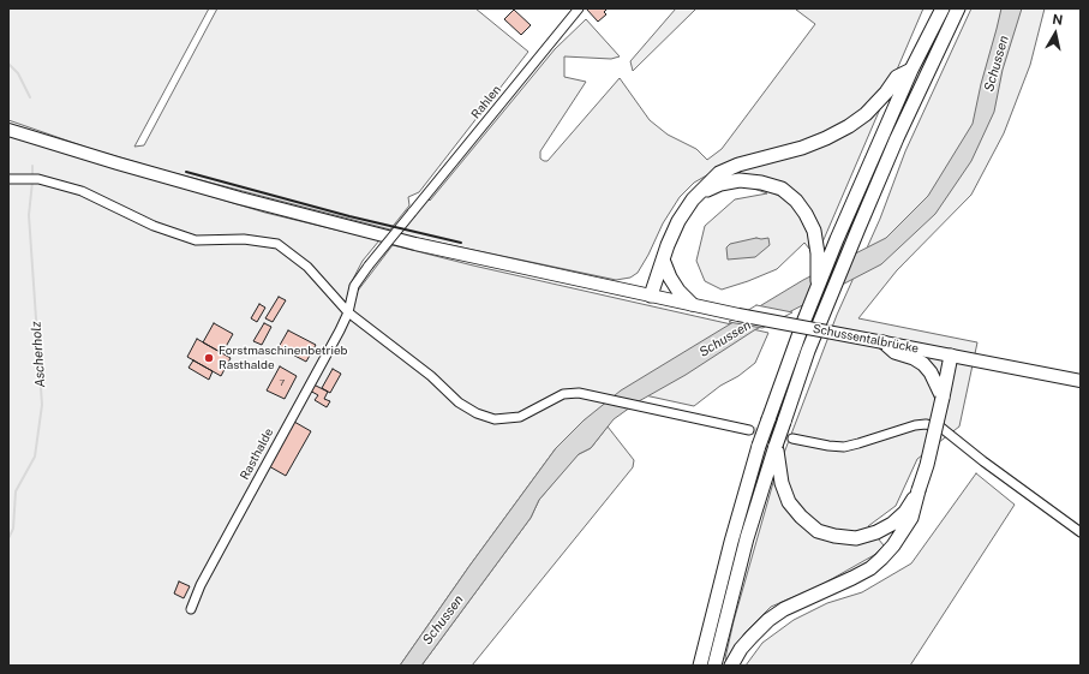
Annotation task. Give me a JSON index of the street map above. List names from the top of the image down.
{
  "streets": {
    "main road": ["Schussentalbrücke"],
    "street": ["Rahlen", "Rasthalde"]
  },
  "crossings": [
    ["Rahlen", "Rasthalde"]
  ],
  "water": ["Schussen", "Ascherholz"],
  "places": ["Forstmaschinenbetrieb Rasthalde"],
  "house_numbers": ["7"],
  "north": "top"
}
